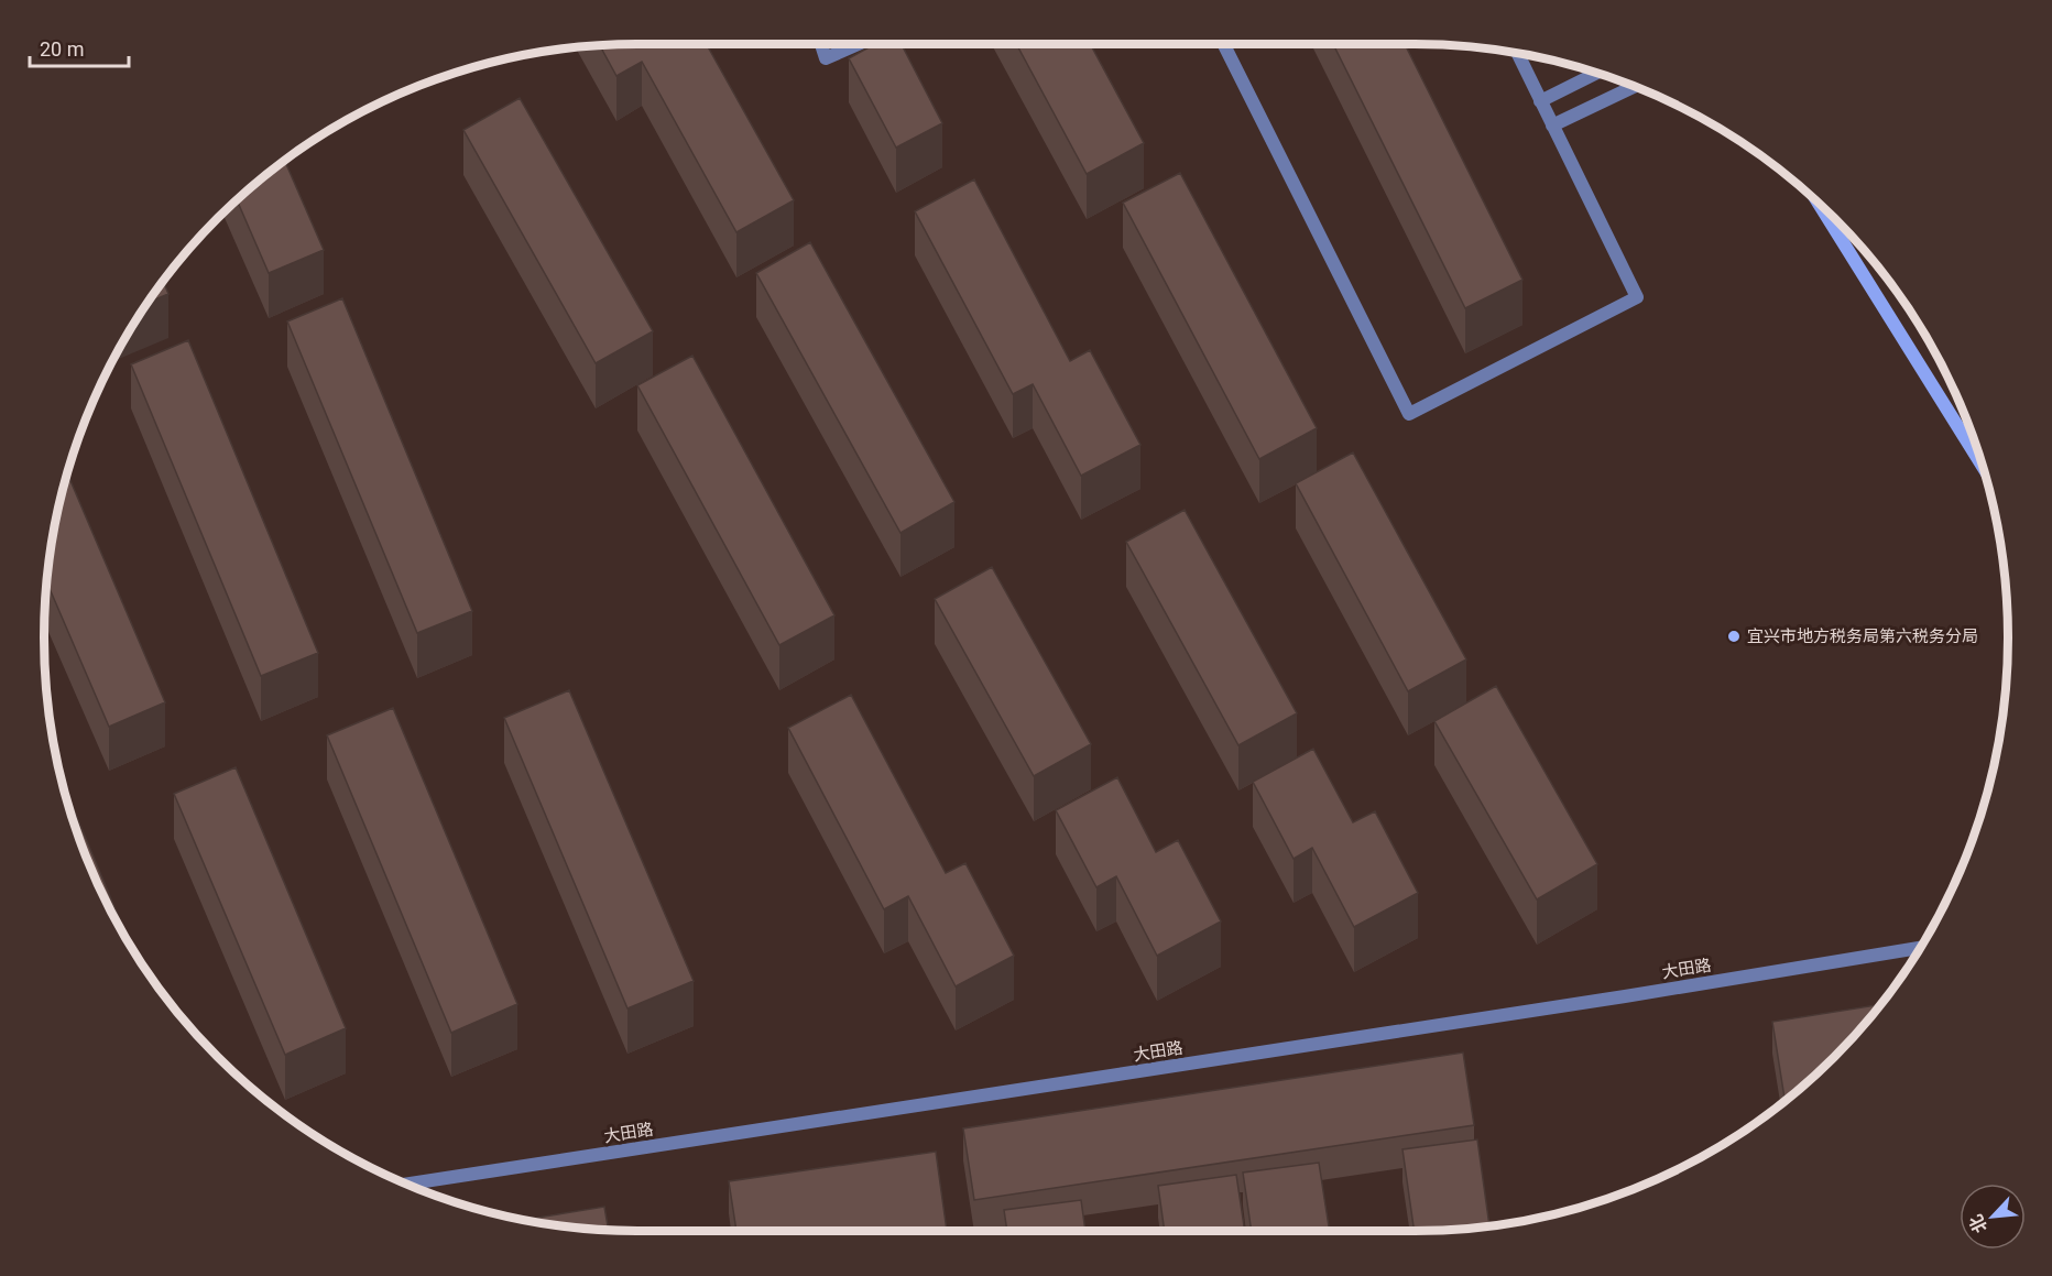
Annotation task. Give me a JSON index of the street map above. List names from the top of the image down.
{
  "streets": {
    "street": ["大田路"]
  },
  "places": ["宜兴市地方税务局第六税务分局"],
  "scale_bar": "20 m",
  "north": "bottom left"
}
